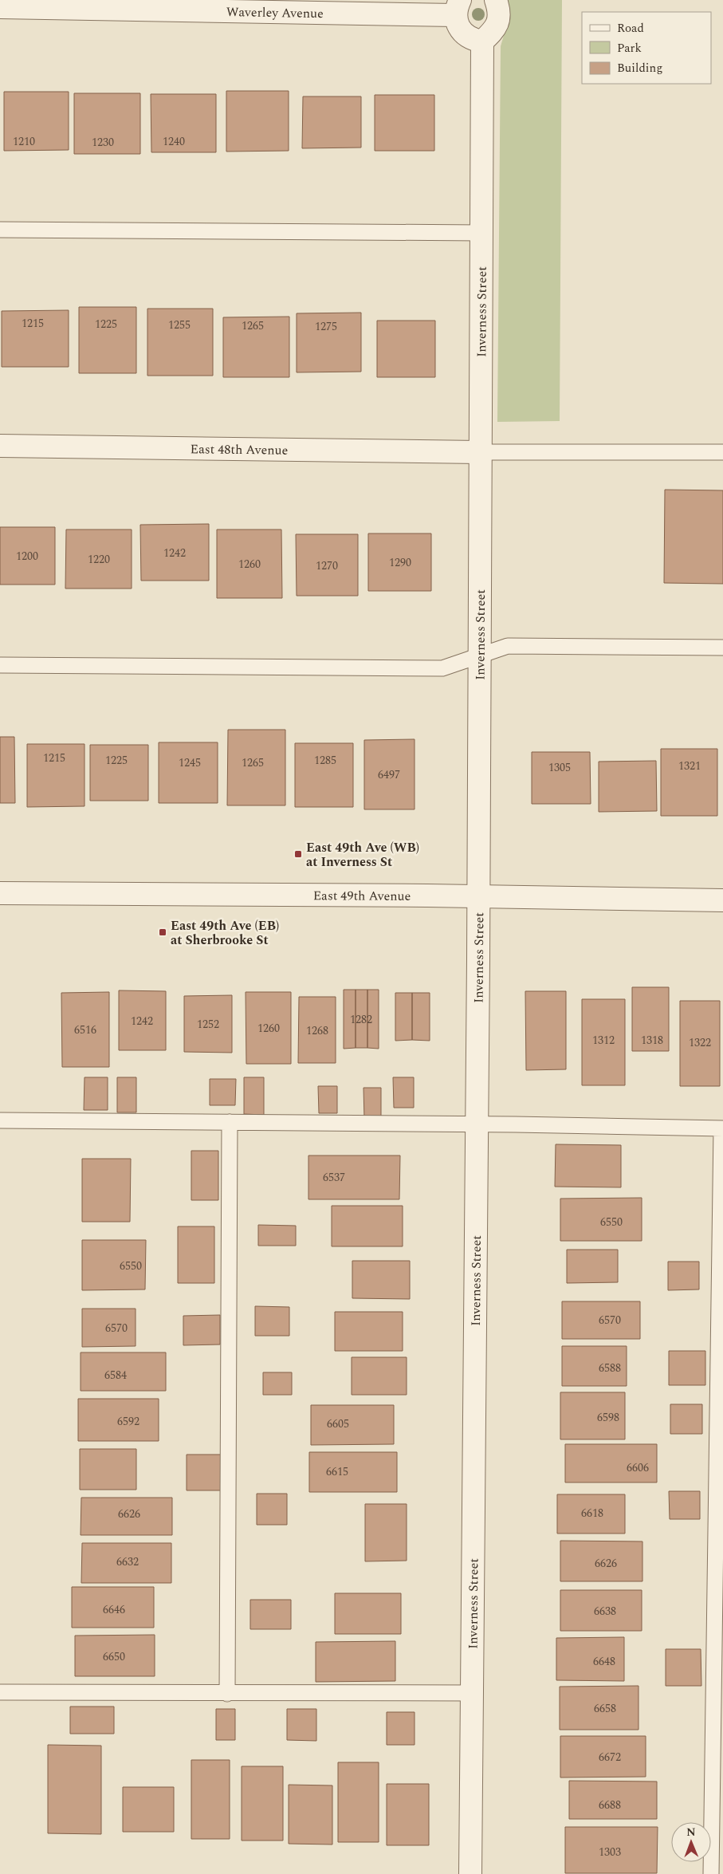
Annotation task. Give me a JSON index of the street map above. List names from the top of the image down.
{
  "streets": {
    "street": [
      "Waverley Avenue",
      "Inverness Street",
      "East 48th Avenue",
      "East 49th Avenue"
    ]
  },
  "crossings": [
    ["Inverness Street", "East 48th Avenue"],
    ["Inverness Street", "East 49th Avenue"]
  ],
  "places": {
    "transit": ["East 49th Ave (WB) at Inverness St", "East 49th Ave (EB) at Sherbrooke St"]
  },
  "house_numbers": [
    "1210",
    "1240",
    "1230",
    "1215",
    "1225",
    "1255",
    "1265",
    "1275",
    "1242",
    "1200",
    "1220",
    "1290",
    "1260",
    "1270",
    "1215",
    "1225",
    "1285",
    "1245",
    "1265",
    "1321",
    "1305",
    "6497",
    "1282",
    "1242",
    "1252",
    "1260",
    "6516",
    "1268",
    "1312",
    "1318",
    "1322",
    "6537",
    "6550",
    "6550",
    "6570",
    "6570",
    "6588",
    "6584",
    "6598",
    "6592",
    "6605",
    "6606",
    "6615",
    "6618",
    "6626",
    "6632",
    "6626",
    "6646",
    "6638",
    "6650",
    "6648",
    "6658",
    "6672",
    "6688",
    "1303"
  ],
  "legend": ["Road", "Park", "Building"],
  "north": "top"
}
